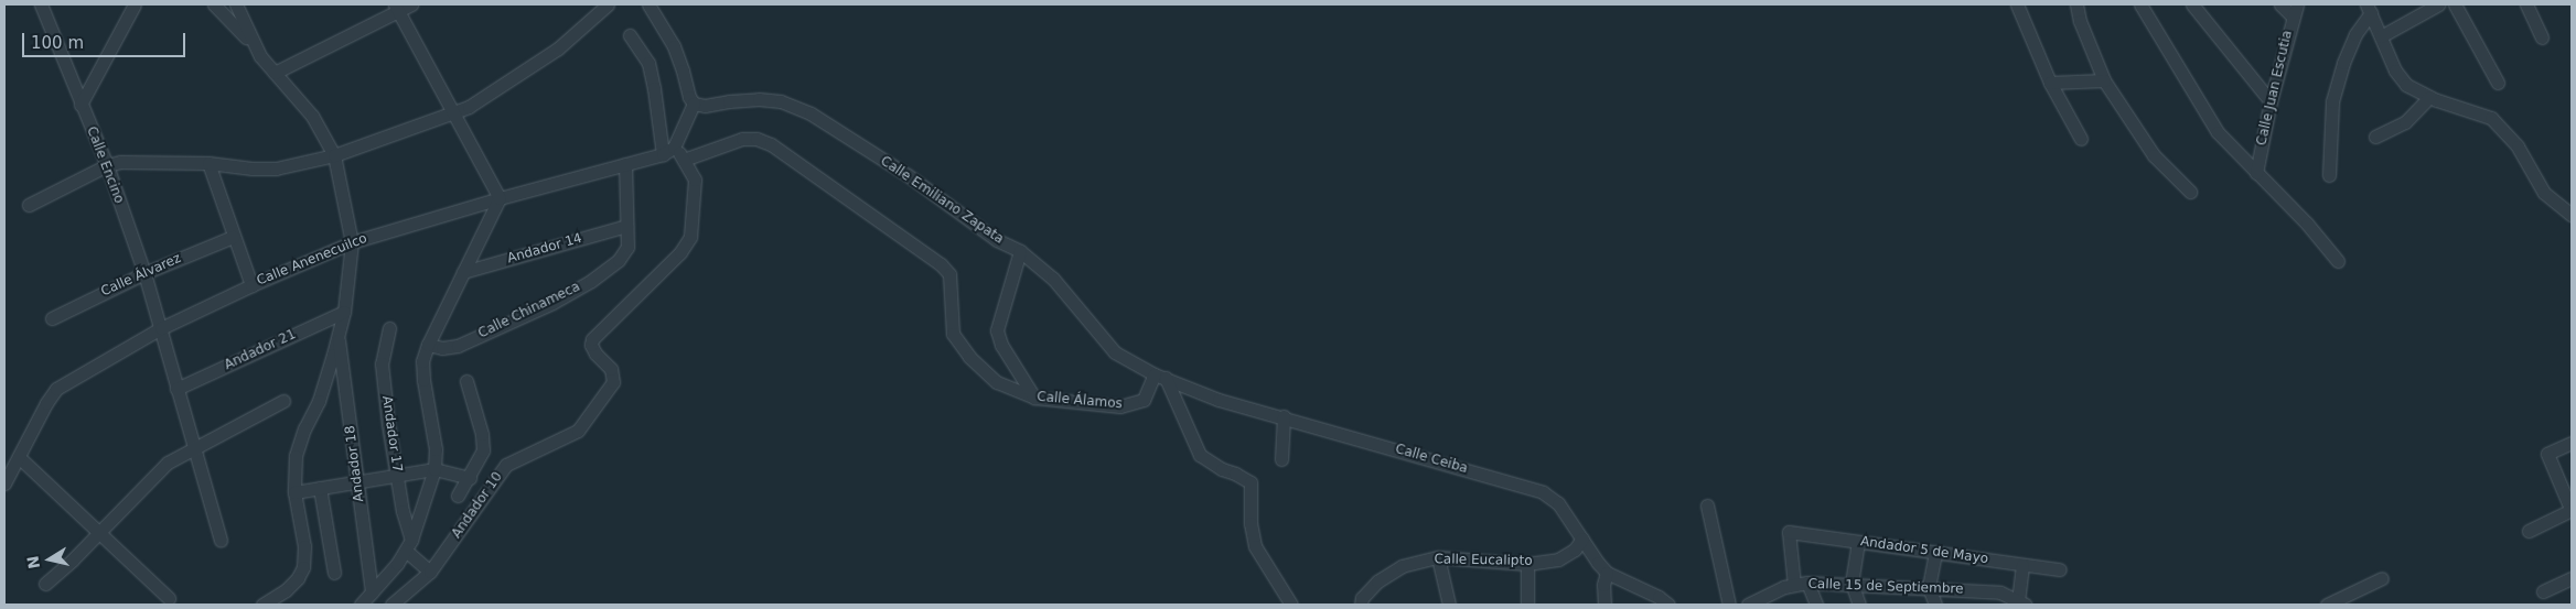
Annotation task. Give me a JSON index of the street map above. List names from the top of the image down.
{
  "streets": {
    "street": [
      "Calle Juan Escutia",
      "Calle Encino",
      "Calle Emiliano Zapata",
      "Andador 14",
      "Calle Anenecuilco",
      "Calle Álvarez",
      "Calle Chinameca",
      "Andador 21",
      "Calle Álamos",
      "Andador 17",
      "Calle Ceiba",
      "Andador 18",
      "Andador 10",
      "Andador 5 de Mayo",
      "Calle Eucalipto",
      "Calle 15 de Septiembre"
    ]
  },
  "crossings": [
    ["Calle Encino", "Calle Anenecuilco"],
    ["Calle Encino", "Calle Álvarez"],
    ["Calle Encino", "Andador 21"],
    ["Calle Emiliano Zapata", "Calle Álamos"],
    ["Calle Emiliano Zapata", "Calle Ceiba"],
    ["Andador 14", "Calle Chinameca"],
    ["Calle Álamos", "Calle Ceiba"],
    ["Calle Álamos", "Andador 10"],
    ["Calle Ceiba", "Calle Eucalipto"],
    ["Andador 5 de Mayo", "Calle 15 de Septiembre"]
  ],
  "scale_bar": "100 m",
  "north": "left"
}
